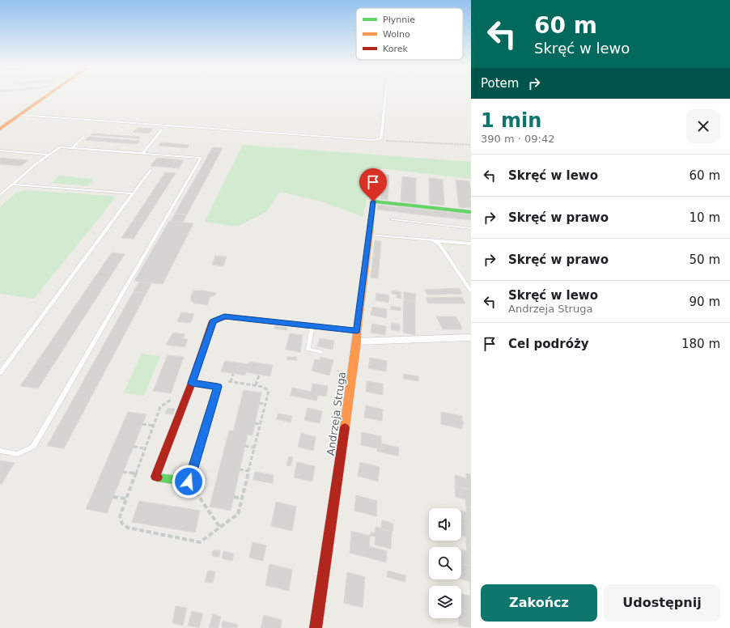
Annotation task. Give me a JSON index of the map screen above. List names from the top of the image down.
{
  "streets": {
    "street": ["Andrzeja Struga"]
  },
  "legend": ["Płynnie", "Wolno", "Korek"],
  "page": {
    "turn": ["60 m", "Skręć w lewo"],
    "then": "Potem",
    "heading": ["1 min", "390 m · 09:42"],
    "list": [
      {
        "name": "Skręć w lewo",
        "value": "60 m"
      },
      {
        "name": "Skręć w prawo",
        "value": "10 m"
      },
      {
        "name": "Skręć w prawo",
        "value": "50 m"
      },
      {
        "name": "Skręć w lewo",
        "note": "Andrzeja Struga",
        "value": "90 m"
      },
      {
        "name": "Cel podróży",
        "value": "180 m"
      }
    ],
    "buttons": ["Zakończ", "Udostępnij"]
  }
}
